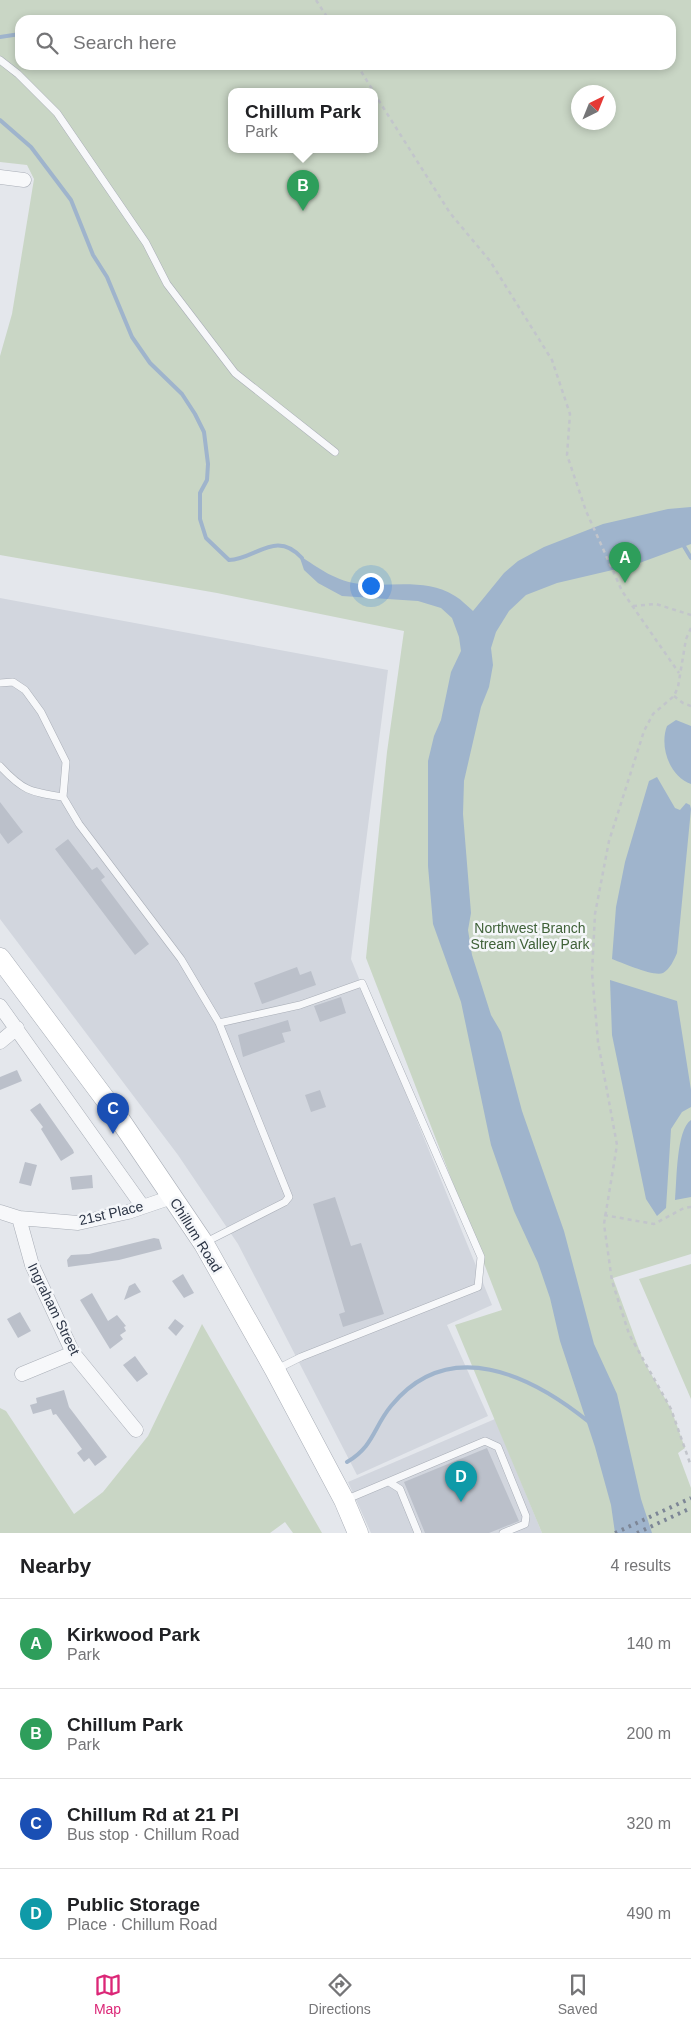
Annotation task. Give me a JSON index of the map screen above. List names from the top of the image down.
{
  "streets": {
    "main road": ["Chillum Road"],
    "street": ["21st Place", "Ingraham Street"]
  },
  "crossings": [
    ["21st Place", "Chillum Road"],
    ["21st Place", "Ingraham Street"]
  ],
  "parks": ["Northwest Branch Stream Valley Park"],
  "north": "top right",
  "page": {
    "search": "Search here",
    "popup": ["Chillum Park", "Park"],
    "pins": [
      "B",
      "A",
      "C",
      "D"
    ],
    "heading": ["Nearby", "4 results"],
    "list": [
      {
        "mark": "A",
        "name": "Kirkwood Park",
        "note": "Park",
        "value": "140 m"
      },
      {
        "mark": "B",
        "name": "Chillum Park",
        "note": "Park",
        "value": "200 m"
      },
      {
        "mark": "C",
        "name": "Chillum Rd at 21 Pl",
        "note": "Bus stop · Chillum Road",
        "value": "320 m"
      },
      {
        "mark": "D",
        "name": "Public Storage",
        "note": "Place · Chillum Road",
        "value": "490 m"
      }
    ],
    "nav": ["Map", "Directions", "Saved"]
  }
}
